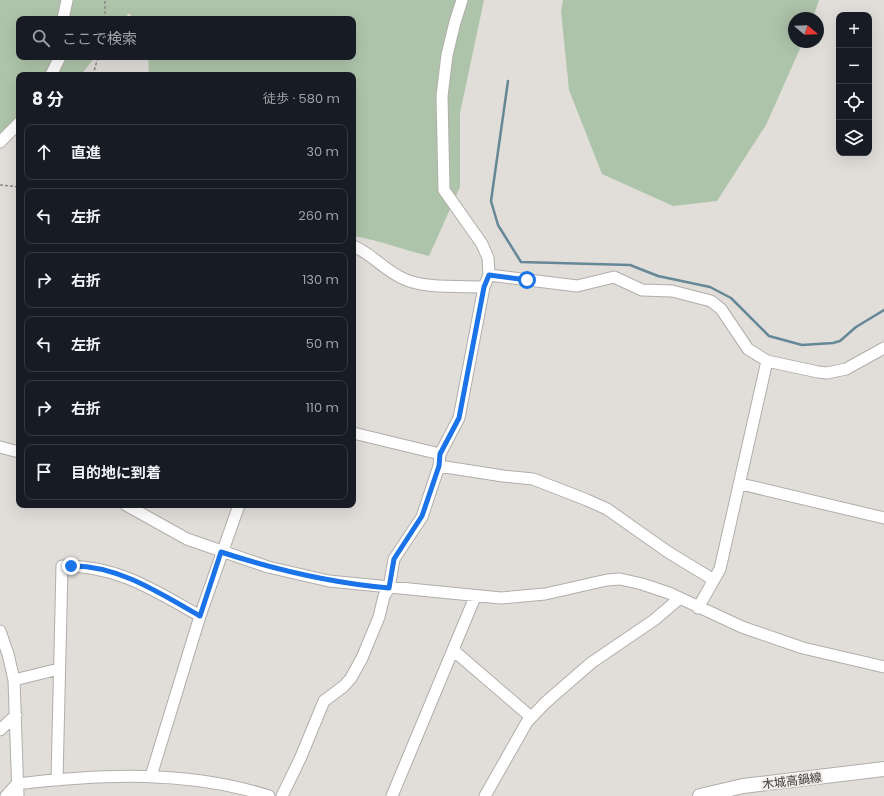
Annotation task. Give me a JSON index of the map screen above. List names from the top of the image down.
{
  "streets": {
    "main road": ["木城高鍋線"]
  },
  "north": "right",
  "page": {
    "map_buttons": ["+", "−"],
    "search": "ここで検索",
    "heading": ["8 分", "徒歩 · 580 m"],
    "list": [
      ["直進", "30 m"],
      ["左折", "260 m"],
      ["右折", "130 m"],
      ["左折", "50 m"],
      ["右折", "110 m"],
      "目的地に到着"
    ]
  }
}
